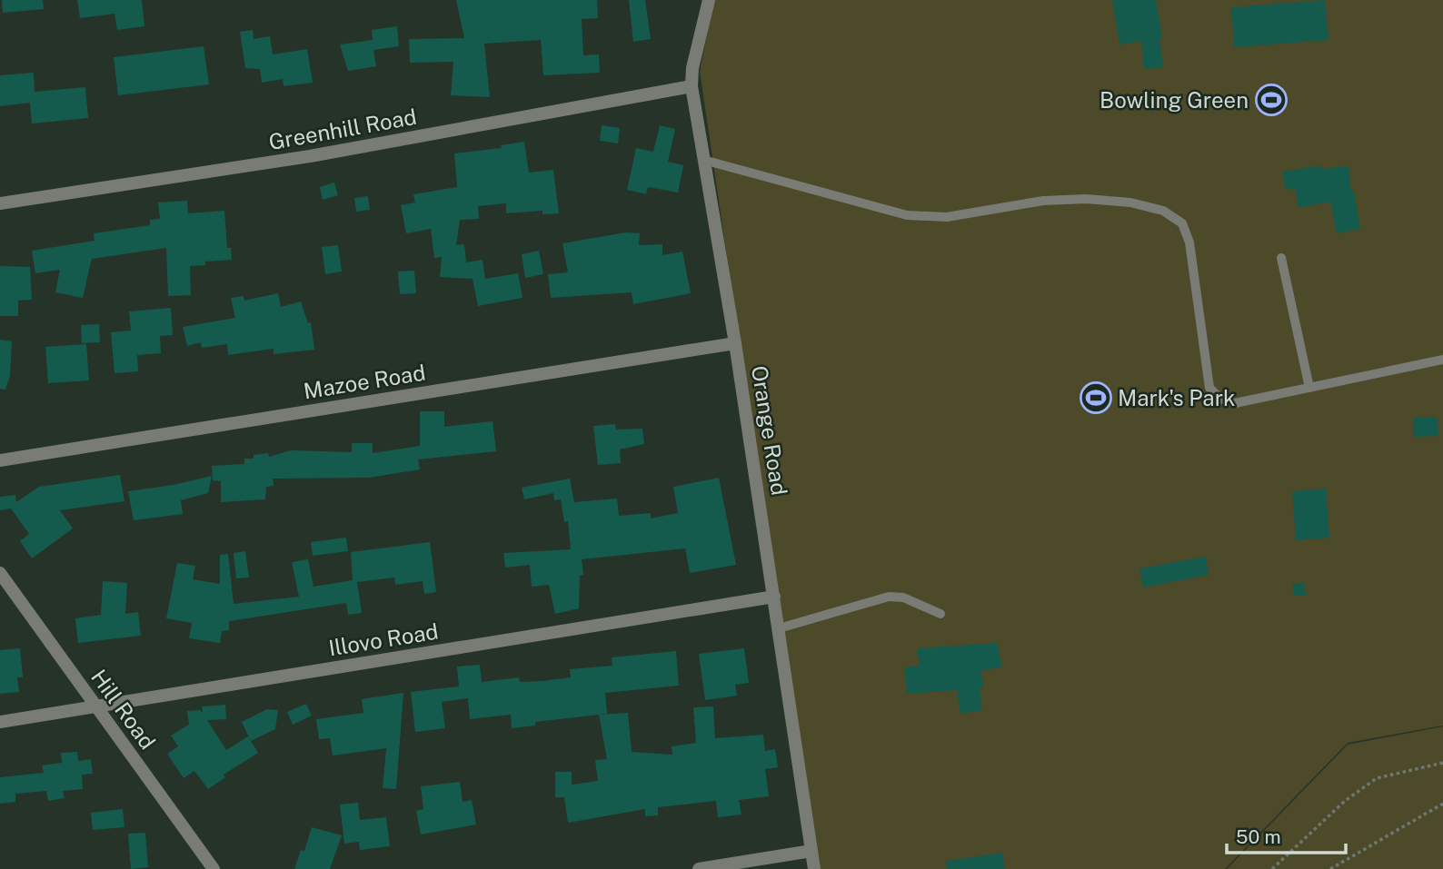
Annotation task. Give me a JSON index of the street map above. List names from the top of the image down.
{
  "streets": {
    "street": [
      "Greenhill Road",
      "Mazoe Road",
      "Orange Road",
      "Illovo Road",
      "Hill Road"
    ]
  },
  "crossings": [
    ["Greenhill Road", "Orange Road"],
    ["Mazoe Road", "Orange Road"],
    ["Orange Road", "Illovo Road"],
    ["Illovo Road", "Hill Road"]
  ],
  "places": {
    "sports": ["Bowling Green", "Mark's Park"]
  },
  "scale_bar": "50 m"
}
